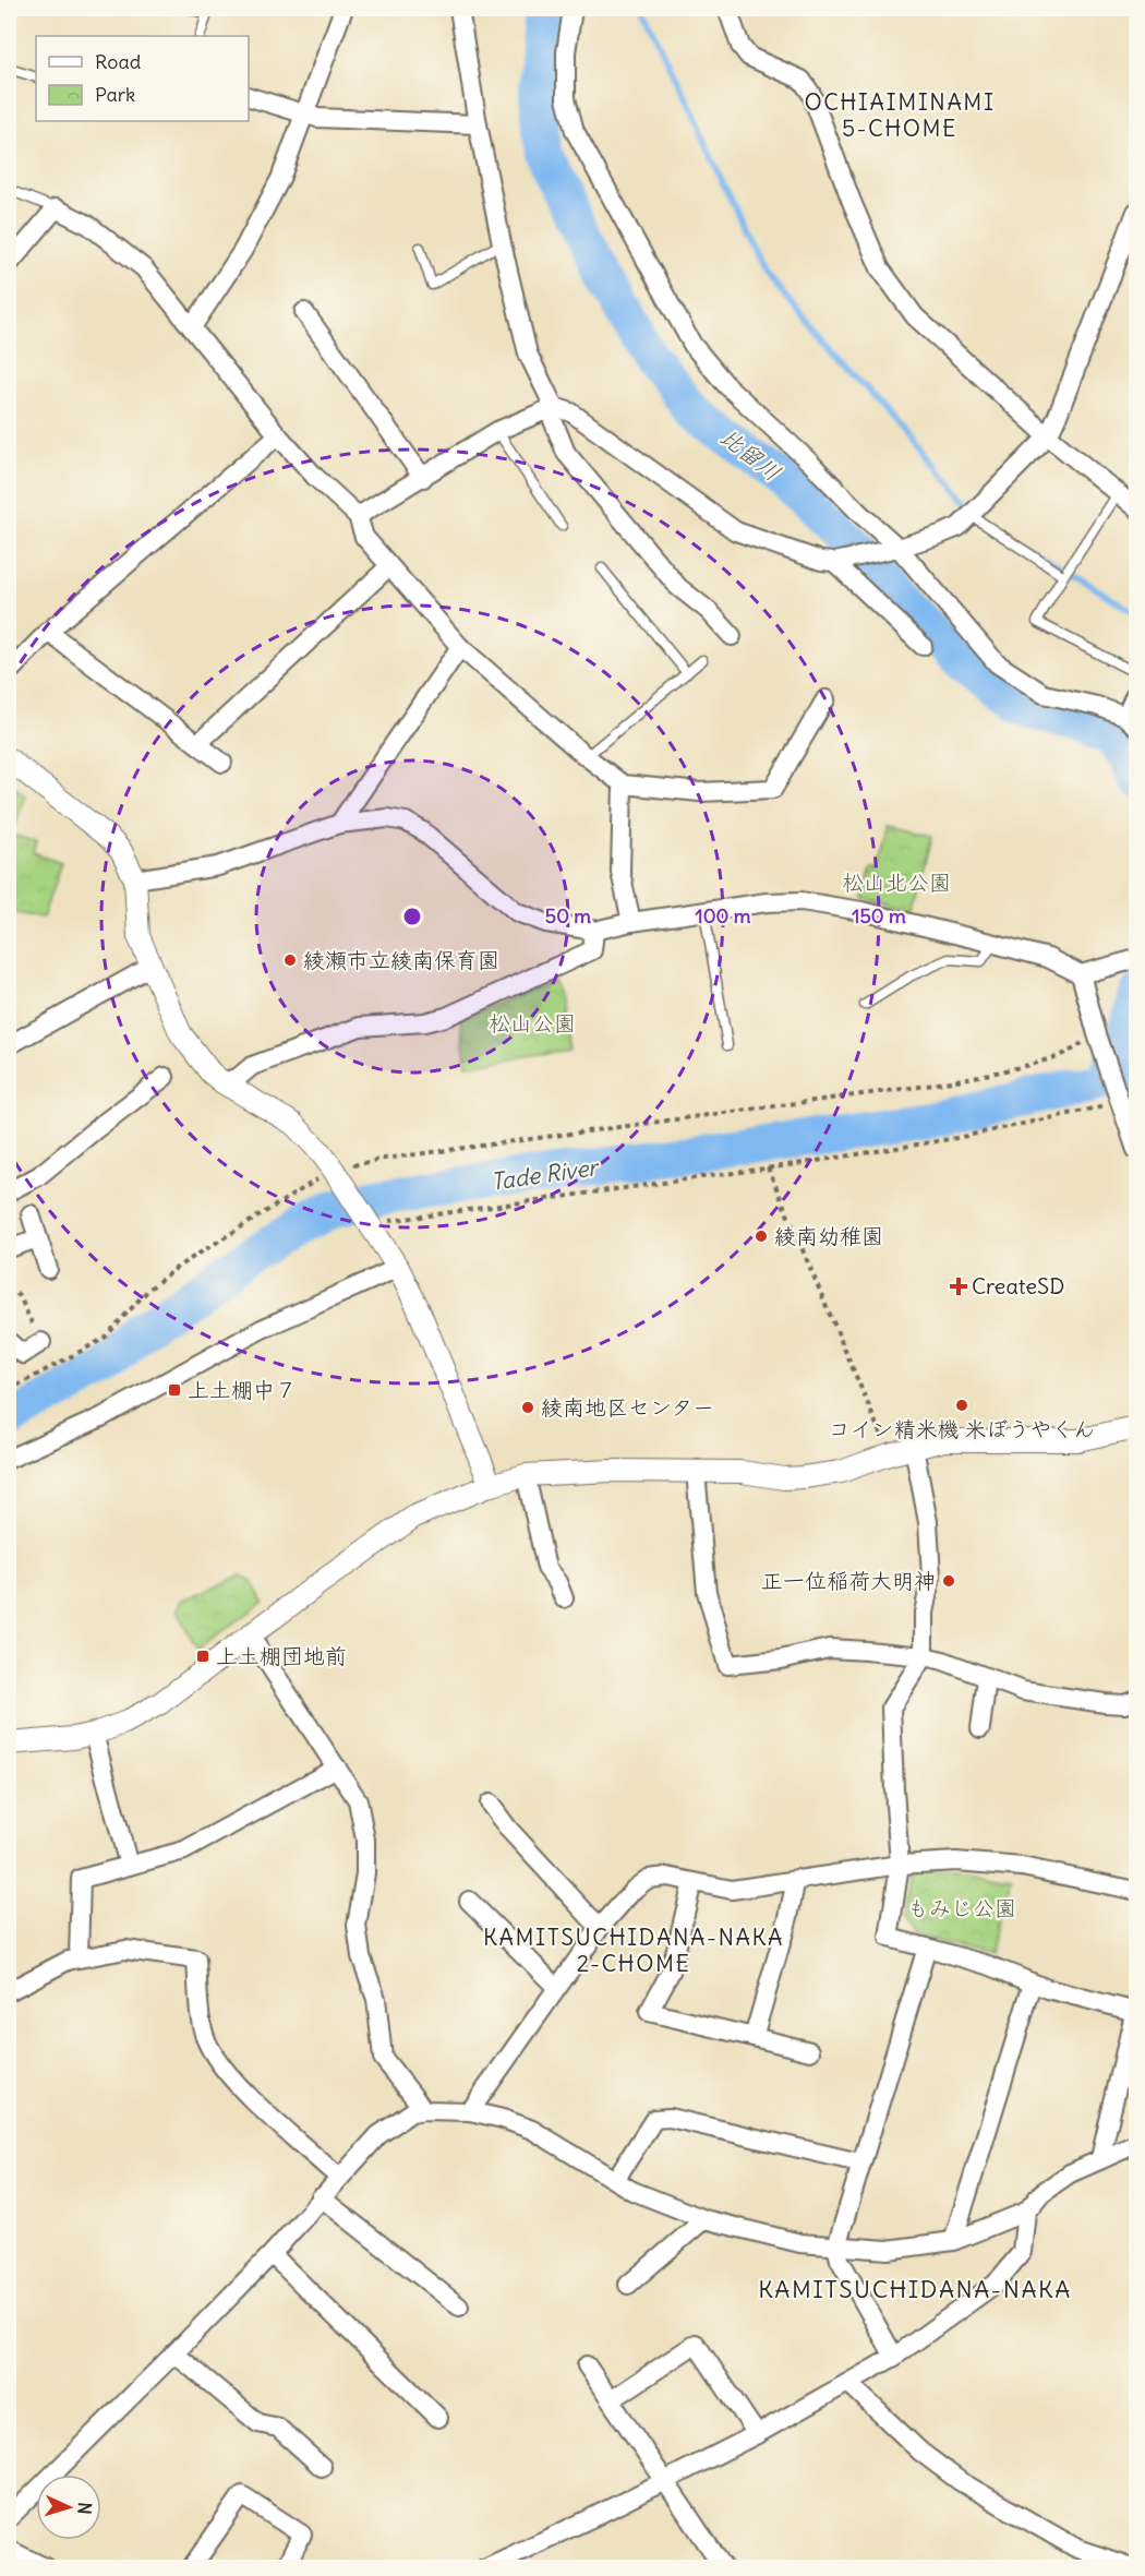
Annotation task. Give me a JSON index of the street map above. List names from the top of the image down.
{
  "districts": ["OCHIAIMINAMI 5-CHOME", "KAMITSUCHIDANA-NAKA 2-CHOME", "KAMITSUCHIDANA-NAKA"],
  "water": ["比留川", "Tade River"],
  "parks": ["松山北公園", "松山公園", "もみじ公園"],
  "places": {
    "other": [
      "綾瀬市立綾南保育園",
      "綾南幼稚園",
      "コイン精米機 米ぼうやくん",
      "綾南地区センター",
      "正一位稲荷大明神"
    ],
    "health": ["CreateSD"],
    "transit": ["上土棚中７", "上土棚団地前"]
  },
  "legend": ["Road", "Park"],
  "north": "right",
  "rings": ["50 m", "100 m", "150 m"]
}
